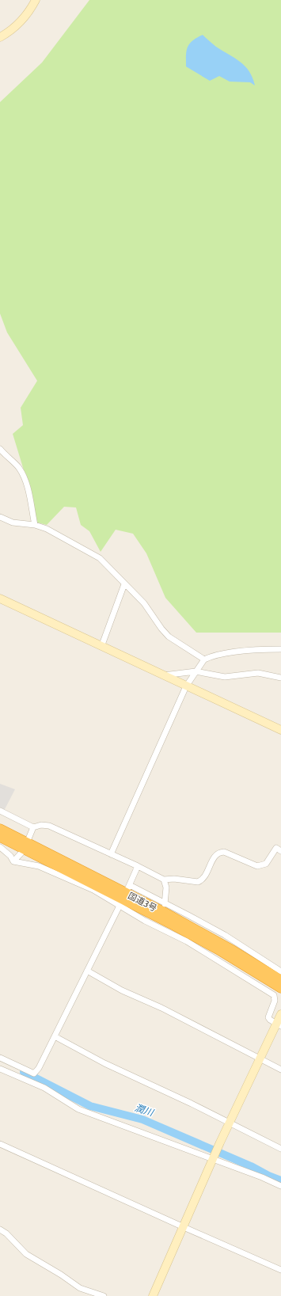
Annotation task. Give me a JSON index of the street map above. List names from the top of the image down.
{
  "streets": {
    "highway": ["国道3号"]
  },
  "water": ["潤川"]
}
